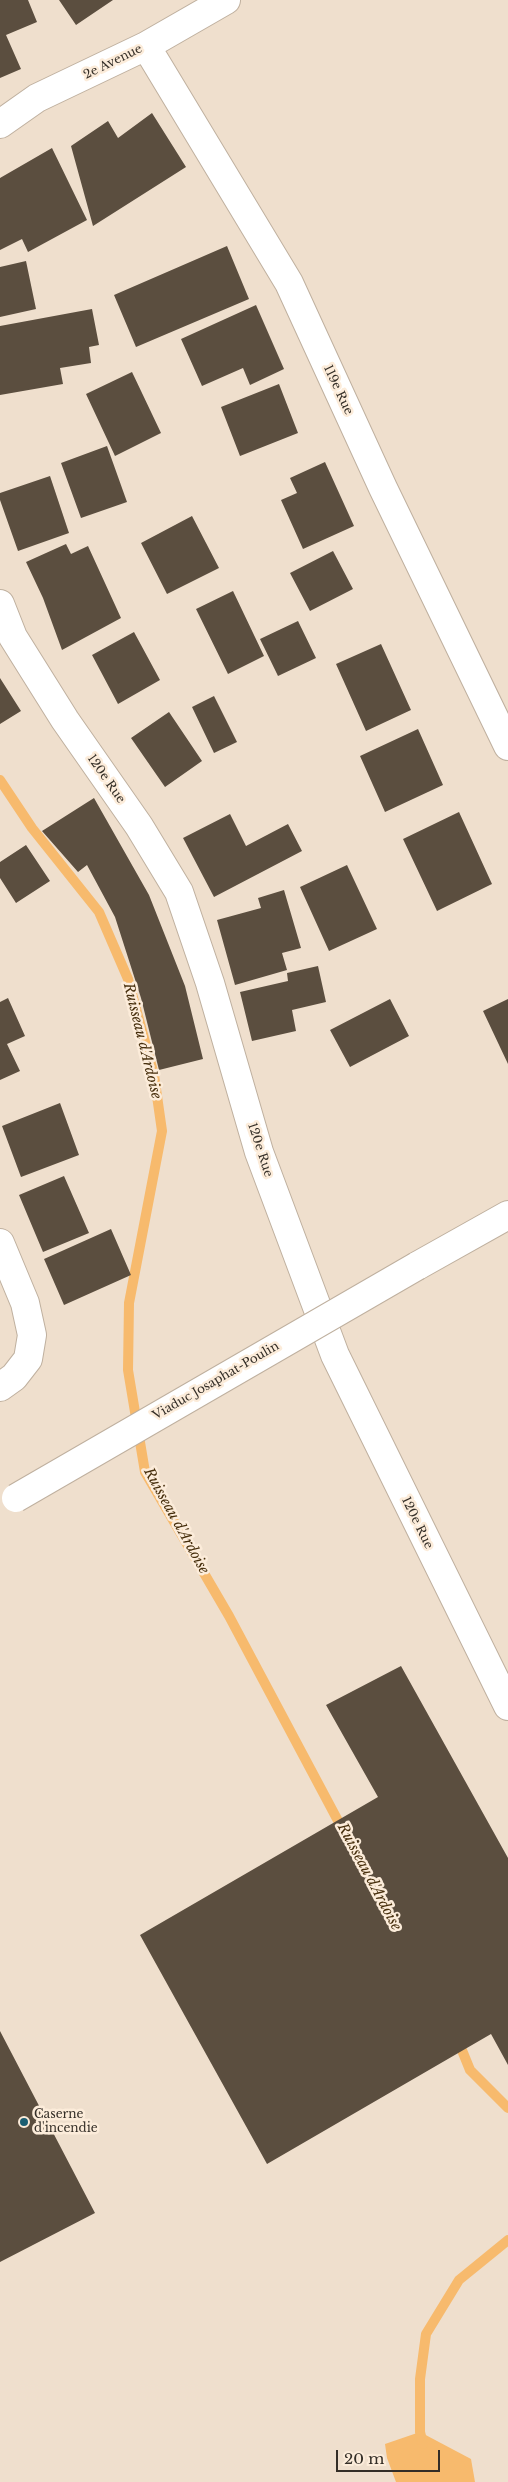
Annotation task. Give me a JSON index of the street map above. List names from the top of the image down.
{
  "streets": {
    "street": [
      "2e Avenue",
      "119e Rue",
      "120e Rue",
      "Viaduc Josaphat-Poulin"
    ]
  },
  "crossings": [
    ["2e Avenue", "119e Rue"]
  ],
  "water": ["Ruisseau d'Ardoise"],
  "places": ["Caserne d'incendie"],
  "scale_bar": "20 m"
}
